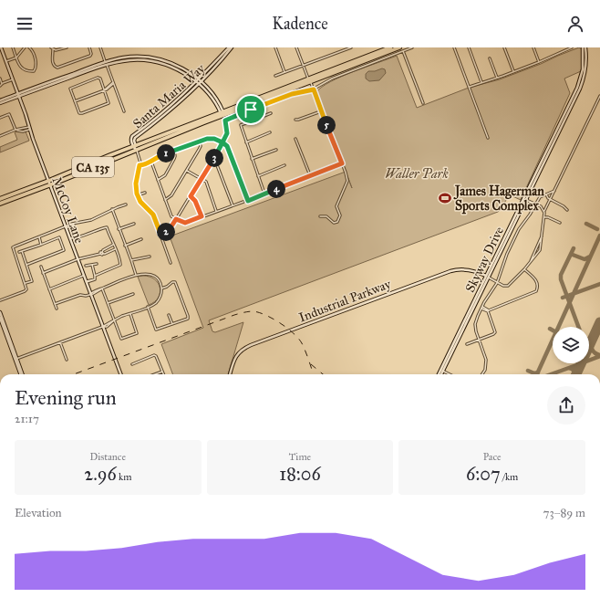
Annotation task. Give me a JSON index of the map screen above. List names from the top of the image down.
{
  "streets": {
    "highway": ["CA 135"],
    "street": [
      "Santa Maria Way",
      "McCoy Lane",
      "Skyway Drive",
      "Industrial Parkway"
    ]
  },
  "crossings": [
    ["Santa Maria Way", "CA 135"],
    ["CA 135", "McCoy Lane"],
    ["Skyway Drive", "Industrial Parkway"]
  ],
  "parks": ["Waller Park"],
  "places": {
    "sports": ["James Hagerman Sports Complex"]
  },
  "page": {
    "header": "Kadence",
    "pins": [
      "5",
      "1",
      "3",
      "4",
      "2"
    ],
    "heading": ["Evening run", "21:17"],
    "stats": [
      ["Distance", "2.96 km"],
      ["Time", "18:06"],
      ["Pace", "6:07 /km"]
    ],
    "chart": ["Elevation", "73–89 m"]
  }
}
